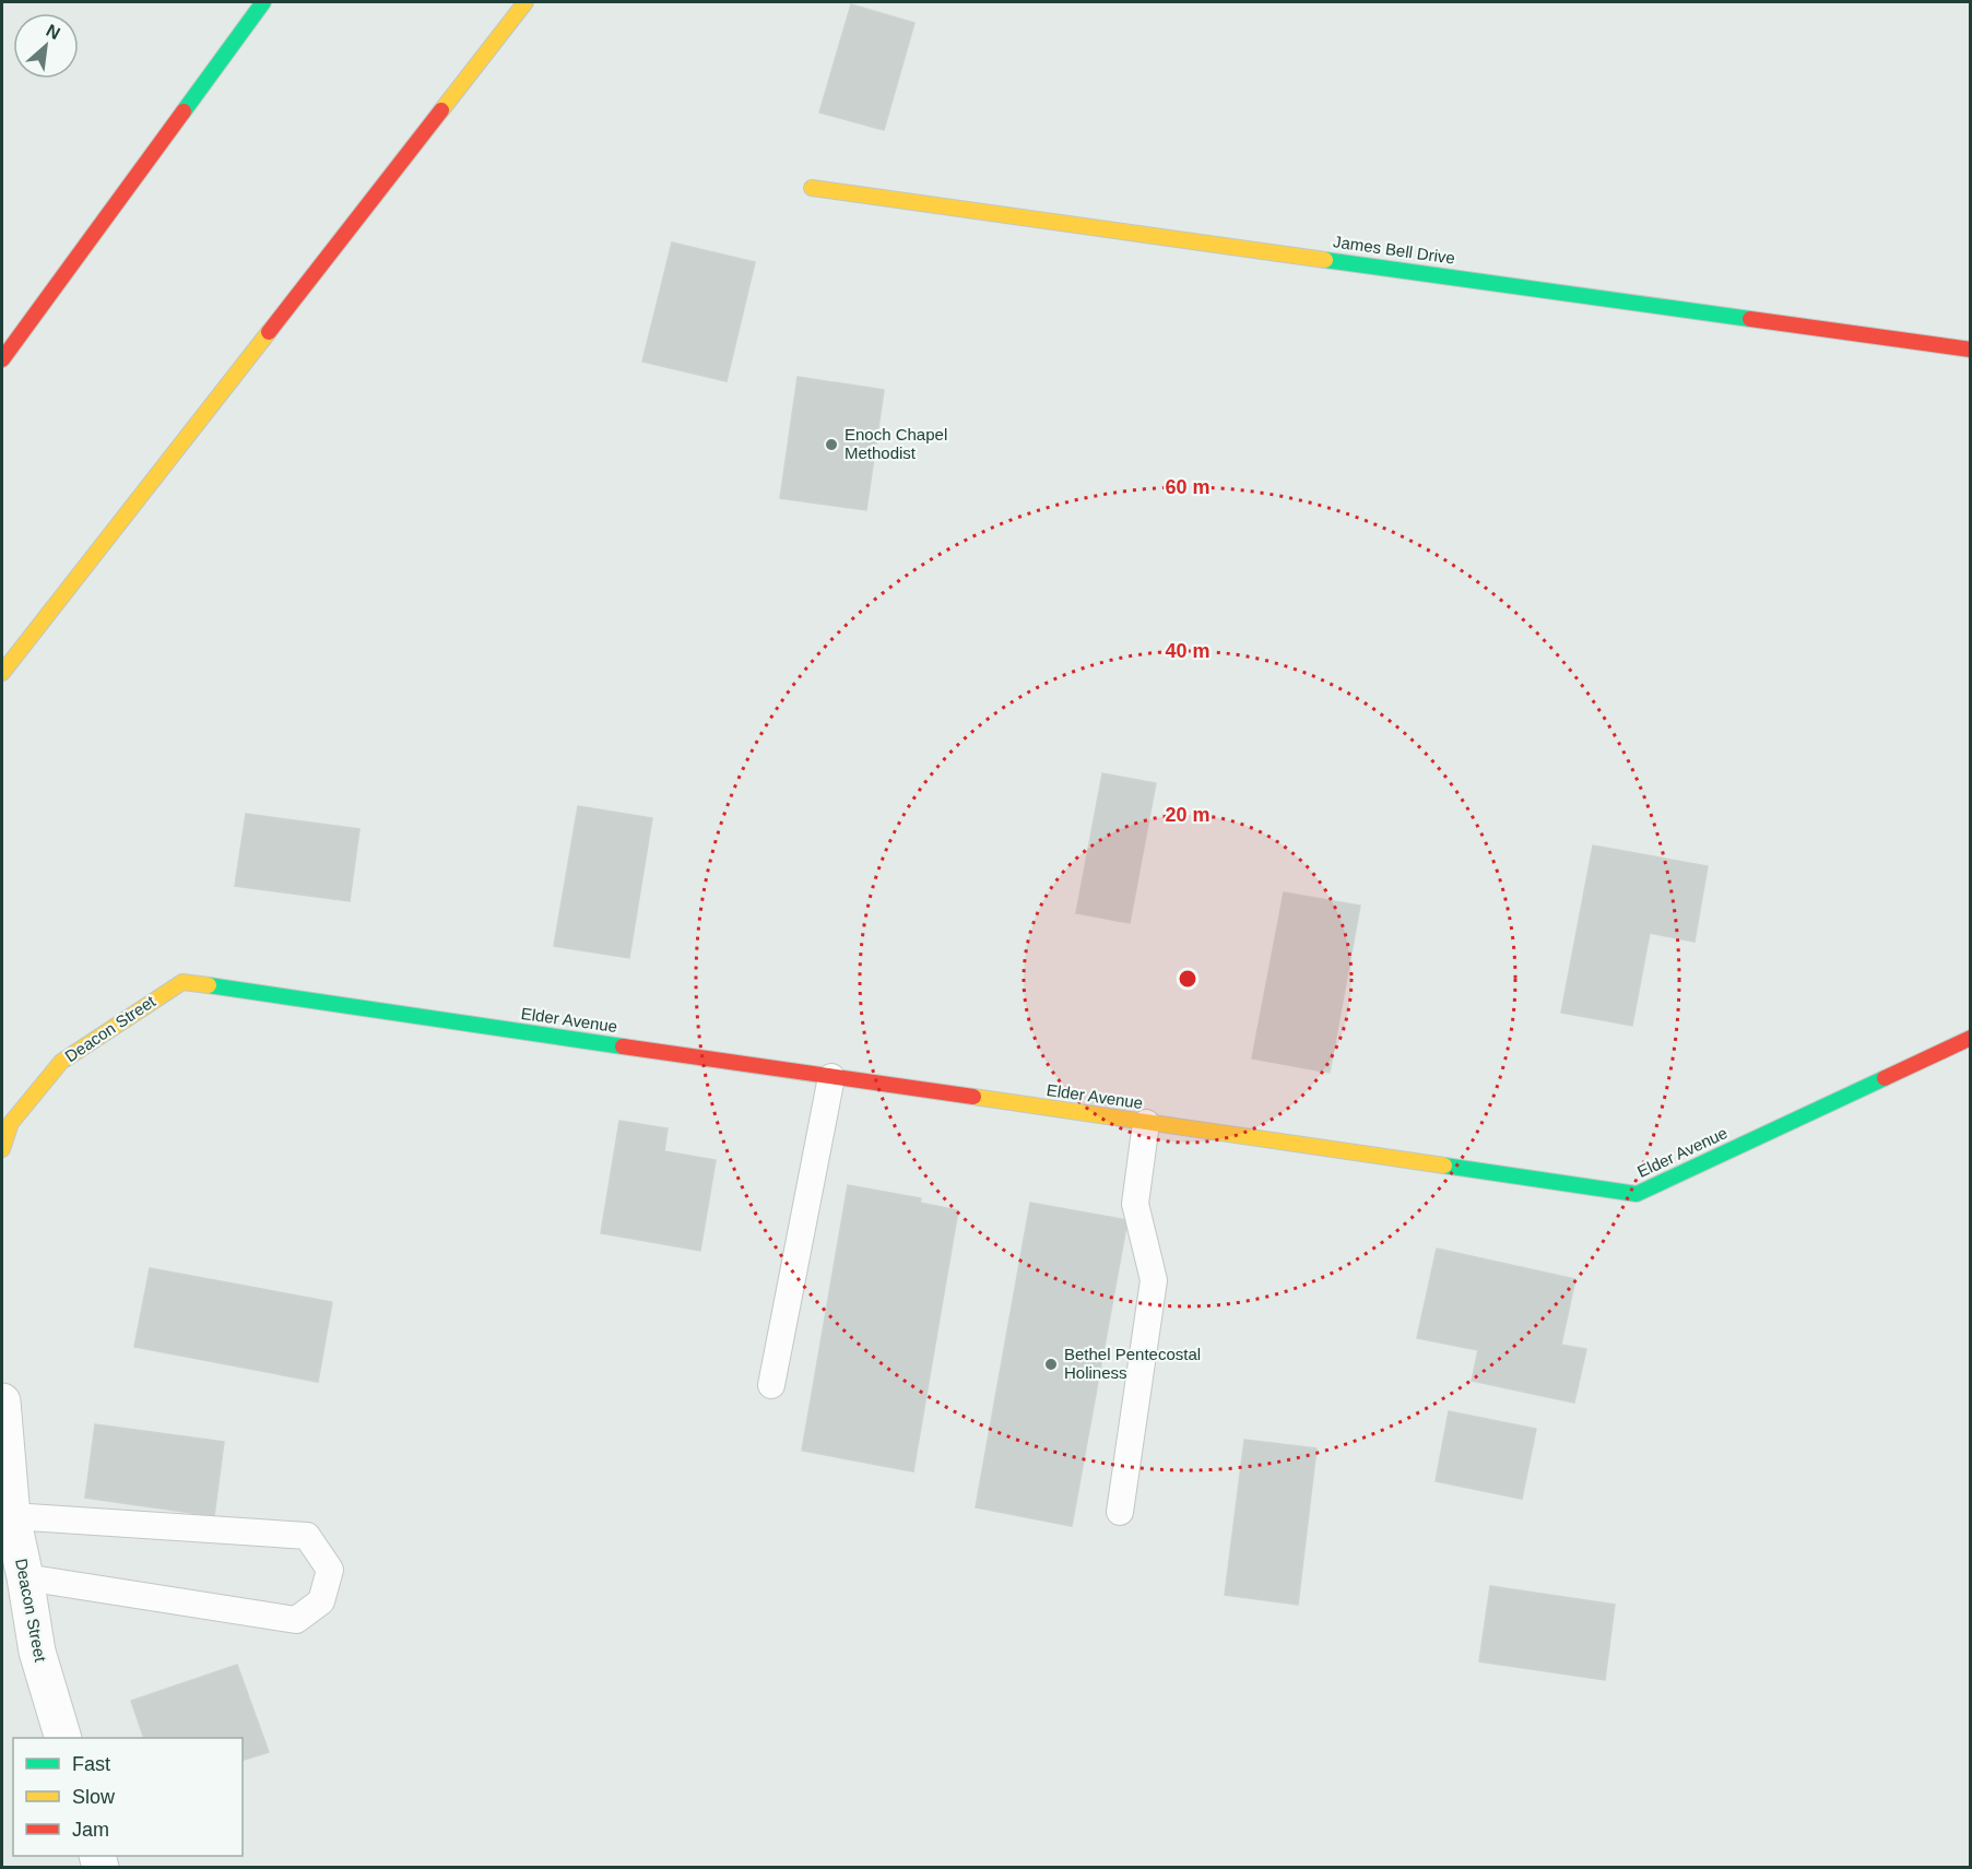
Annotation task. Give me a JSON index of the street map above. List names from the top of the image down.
{
  "streets": {
    "main road": ["James Bell Drive", "Elder Avenue", "Deacon Street"]
  },
  "crossings": [
    ["Elder Avenue", "Deacon Street"]
  ],
  "places": ["Enoch Chapel Methodist", "Bethel Pentecostal Holiness"],
  "legend": ["Fast", "Slow", "Jam"],
  "north": "top right",
  "rings": ["60 m", "40 m", "20 m"]
}
